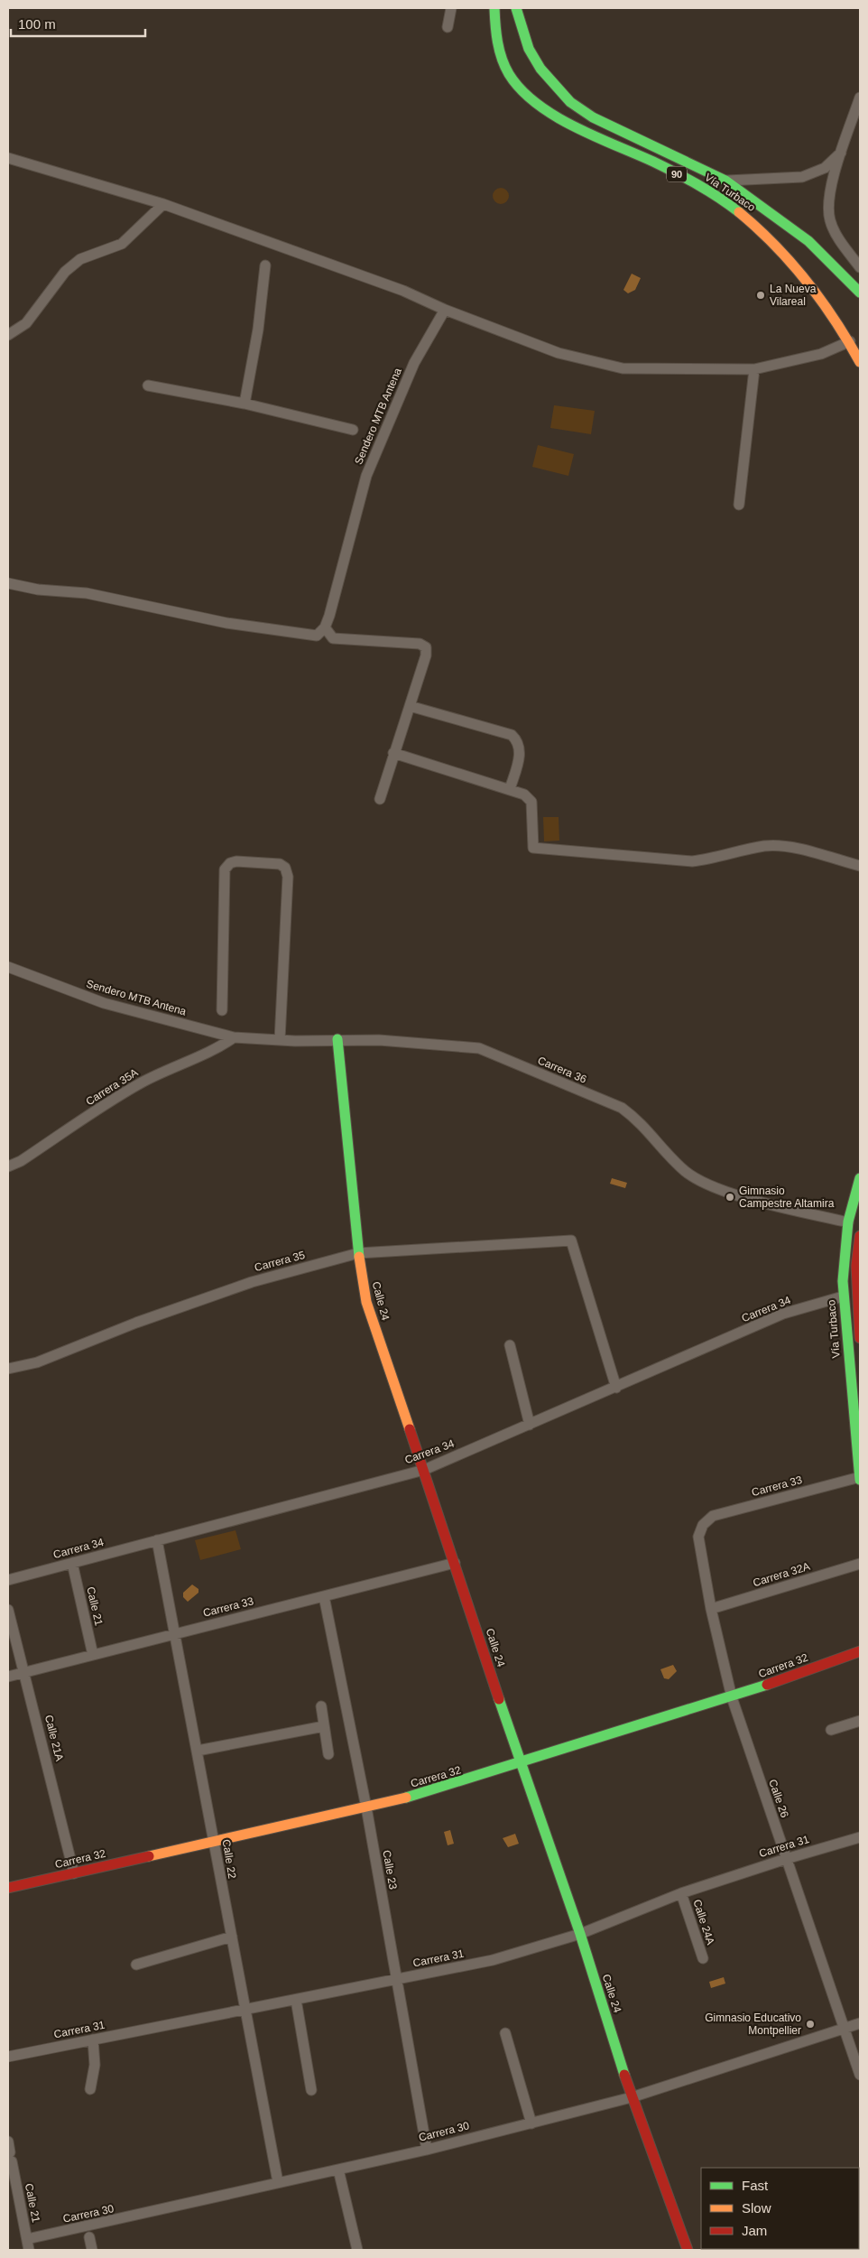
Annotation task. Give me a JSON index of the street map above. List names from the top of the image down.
{
  "streets": {
    "main road": [
      "90",
      "Vía Turbaco",
      "Calle 24",
      "Carrera 32"
    ],
    "street": [
      "Sendero MTB Antena",
      "Carrera 36",
      "Carrera 35A",
      "Carrera 35",
      "Carrera 34",
      "Carrera 33",
      "Carrera 32A",
      "Calle 21",
      "Calle 21A",
      "Calle 26",
      "Carrera 31",
      "Calle 22",
      "Calle 23",
      "Calle 24A",
      "Carrera 30"
    ]
  },
  "crossings": [
    ["Vía Turbaco", "Carrera 36"],
    ["Vía Turbaco", "Carrera 34"],
    ["Vía Turbaco", "Carrera 33"],
    ["Sendero MTB Antena", "Carrera 36"],
    ["Sendero MTB Antena", "Carrera 35A"],
    ["Carrera 36", "Carrera 35A"],
    ["Carrera 36", "Calle 24"],
    ["Carrera 35", "Calle 24"],
    ["Carrera 35", "Carrera 34"],
    ["Calle 24", "Carrera 34"],
    ["Calle 24", "Carrera 33"],
    ["Calle 24", "Carrera 32"],
    ["Calle 24", "Carrera 31"],
    ["Calle 24", "Carrera 30"],
    ["Carrera 34", "Calle 21"],
    ["Carrera 34", "Calle 22"],
    ["Carrera 33", "Calle 21"],
    ["Carrera 33", "Calle 21A"],
    ["Carrera 33", "Calle 26"],
    ["Carrera 33", "Calle 22"],
    ["Carrera 33", "Calle 23"],
    ["Carrera 32A", "Calle 26"],
    ["Calle 21", "Carrera 30"],
    ["Carrera 32", "Calle 21A"],
    ["Carrera 32", "Calle 26"],
    ["Carrera 32", "Calle 22"],
    ["Carrera 32", "Calle 23"],
    ["Calle 26", "Carrera 31"],
    ["Calle 26", "Carrera 30"],
    ["Carrera 31", "Calle 22"],
    ["Carrera 31", "Calle 23"],
    ["Carrera 31", "Calle 24A"],
    ["Calle 22", "Carrera 30"],
    ["Calle 23", "Carrera 30"]
  ],
  "places": ["La Nueva Vilareal", "Gimnasio Campestre Altamira", "Gimnasio Educativo Montpellier"],
  "legend": ["Fast", "Slow", "Jam"],
  "scale_bar": "100 m"
}
